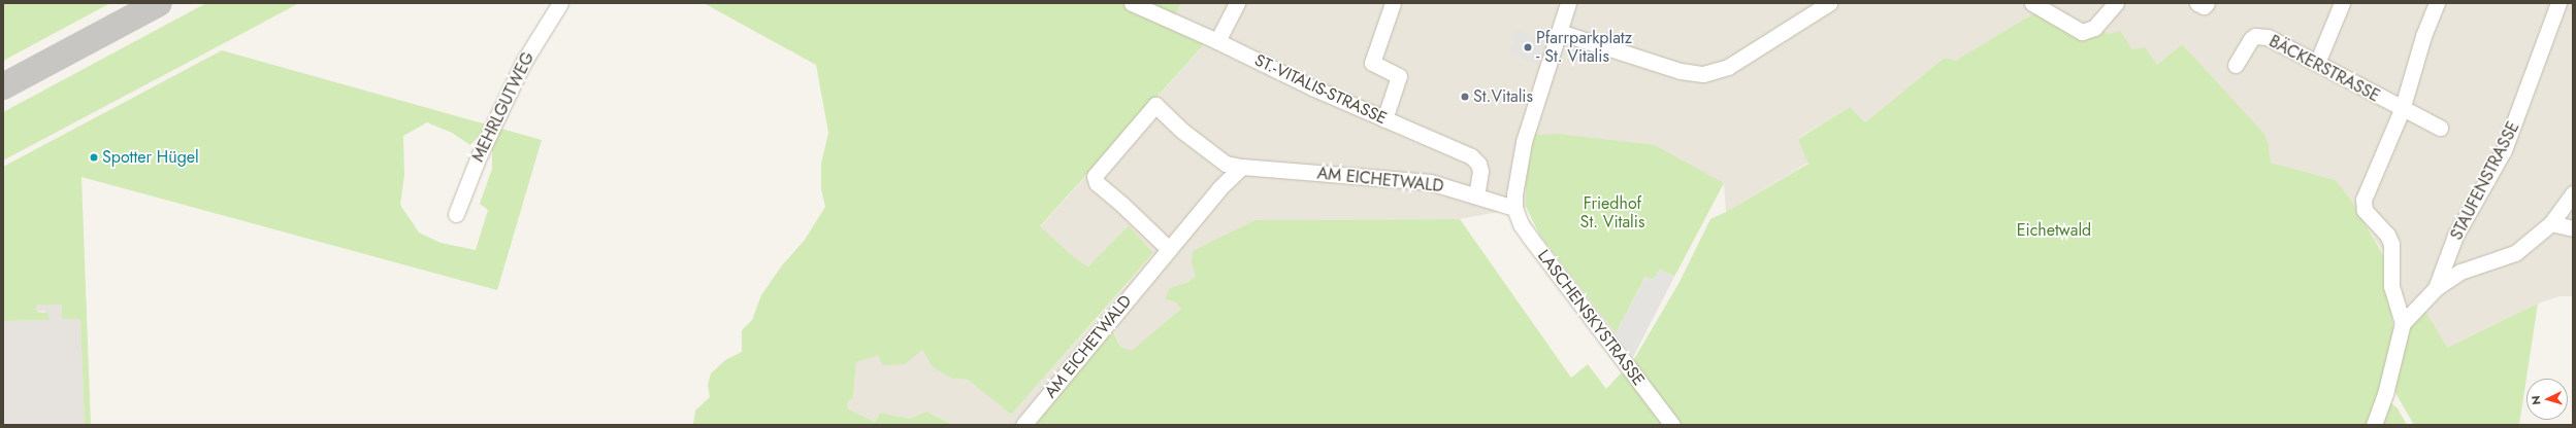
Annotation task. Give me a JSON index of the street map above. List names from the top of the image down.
{
  "streets": {
    "street": [
      "BÄCKERSTRASSE",
      "ST.-VITALIS-STRASSE",
      "MEHRLGUTWEG",
      "AM EICHETWALD",
      "STAUFENSTRASSE",
      "LASCHENSKYSTRASSE"
    ]
  },
  "crossings": [
    ["ST.-VITALIS-STRASSE", "AM EICHETWALD"],
    ["AM EICHETWALD", "LASCHENSKYSTRASSE"]
  ],
  "parks": ["Friedhof St. Vitalis", "Eichetwald"],
  "places": ["Pfarrparkplatz - St. Vitalis", "St.Vitalis", "Spotter Hügel"],
  "north": "left"
}
